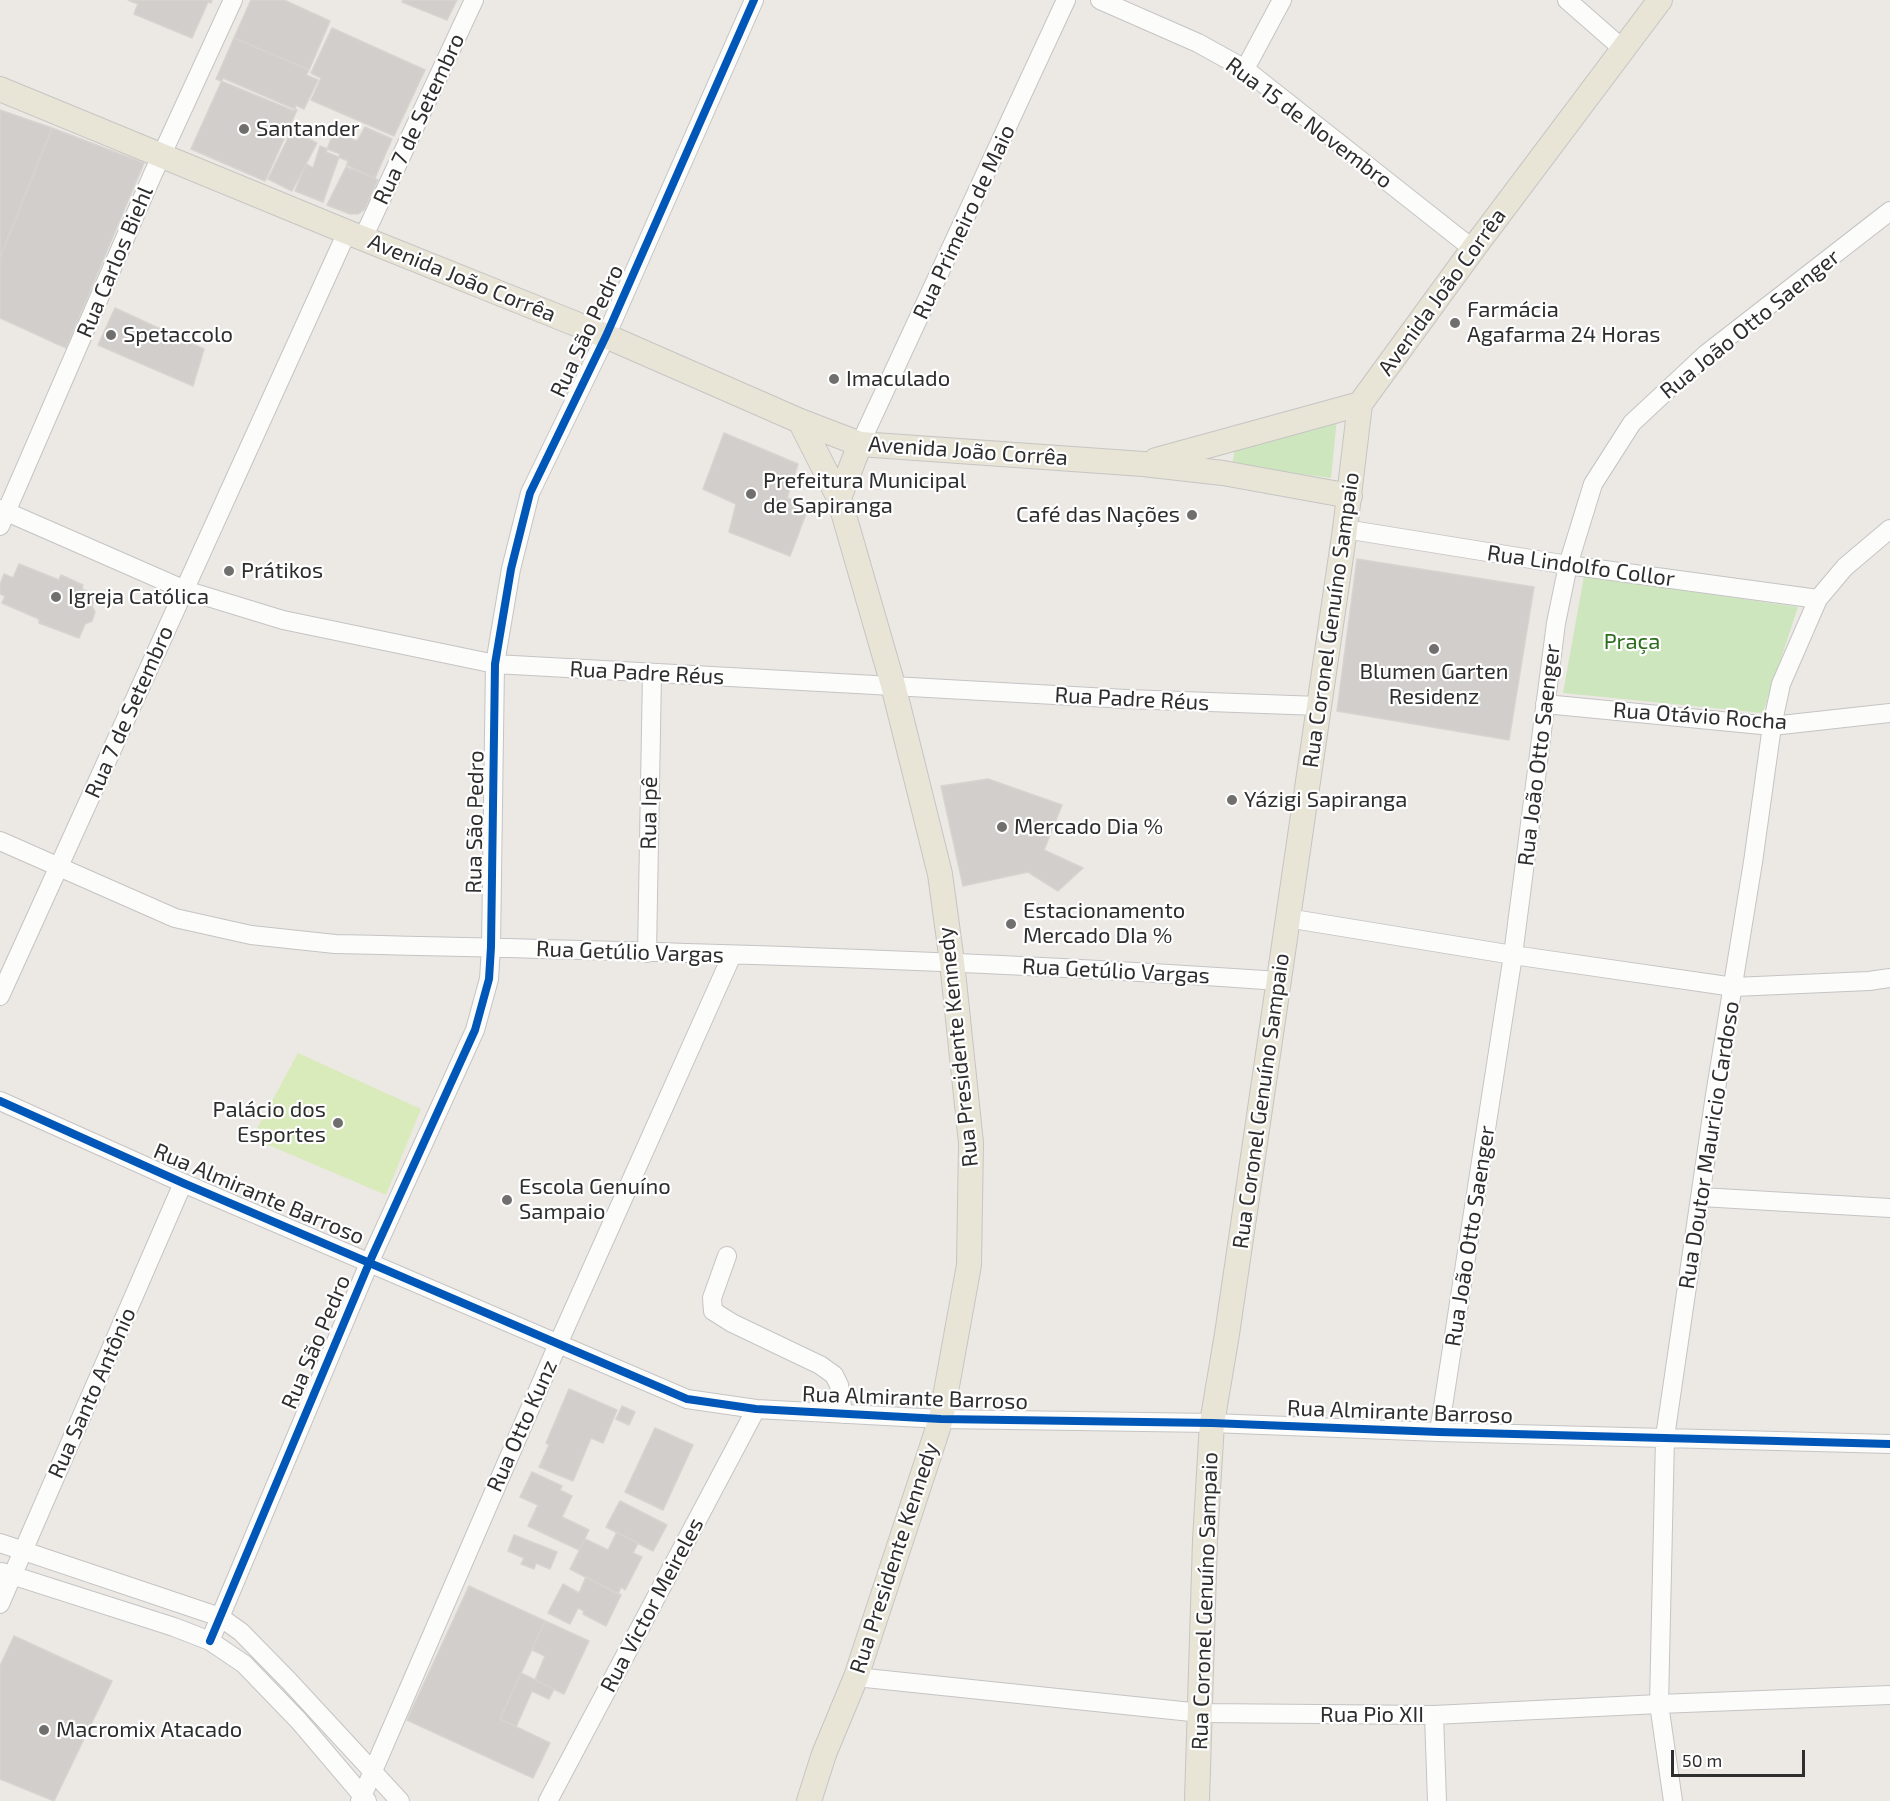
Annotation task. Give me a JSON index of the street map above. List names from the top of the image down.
{
  "streets": {
    "main road": ["Avenida João Corrêa", "Rua Coronel Genuíno Sampaio", "Rua Presidente Kennedy"],
    "street": [
      "Rua 7 de Setembro",
      "Rua 15 de Novembro",
      "Rua Primeiro de Maio",
      "Rua Carlos Biehl",
      "Rua João Otto Saenger",
      "Rua São Pedro",
      "Rua Lindolfo Collor",
      "Rua Padre Réus",
      "Rua Otávio Rocha",
      "Rua Ipê",
      "Rua Getúlio Vargas",
      "Rua Doutor Mauricio Cardoso",
      "Rua Almirante Barroso",
      "Rua Santo Antônio",
      "Rua Otto Kunz",
      "Rua Victor Meireles",
      "Rua Pio XII"
    ]
  },
  "crossings": [
    ["Rua 7 de Setembro", "Avenida João Corrêa"],
    ["Rua 7 de Setembro", "Rua Padre Réus"],
    ["Rua 7 de Setembro", "Rua Getúlio Vargas"],
    ["Rua 15 de Novembro", "Avenida João Corrêa"],
    ["Rua Primeiro de Maio", "Avenida João Corrêa"],
    ["Rua Carlos Biehl", "Avenida João Corrêa"],
    ["Rua Carlos Biehl", "Rua Padre Réus"],
    ["Avenida João Corrêa", "Rua São Pedro"],
    ["Avenida João Corrêa", "Rua Coronel Genuíno Sampaio"],
    ["Avenida João Corrêa", "Rua Presidente Kennedy"],
    ["Rua João Otto Saenger", "Rua Lindolfo Collor"],
    ["Rua João Otto Saenger", "Rua Otávio Rocha"],
    ["Rua João Otto Saenger", "Rua Almirante Barroso"],
    ["Rua São Pedro", "Rua Padre Réus"],
    ["Rua São Pedro", "Rua Getúlio Vargas"],
    ["Rua São Pedro", "Rua Almirante Barroso"],
    ["Rua Lindolfo Collor", "Rua Coronel Genuíno Sampaio"],
    ["Rua Lindolfo Collor", "Rua Doutor Mauricio Cardoso"],
    ["Rua Coronel Genuíno Sampaio", "Rua Padre Réus"],
    ["Rua Coronel Genuíno Sampaio", "Rua Getúlio Vargas"],
    ["Rua Coronel Genuíno Sampaio", "Rua Almirante Barroso"],
    ["Rua Coronel Genuíno Sampaio", "Rua Pio XII"],
    ["Rua Padre Réus", "Rua Ipê"],
    ["Rua Padre Réus", "Rua Presidente Kennedy"],
    ["Rua Otávio Rocha", "Rua Doutor Mauricio Cardoso"],
    ["Rua Ipê", "Rua Getúlio Vargas"],
    ["Rua Getúlio Vargas", "Rua Presidente Kennedy"],
    ["Rua Getúlio Vargas", "Rua Otto Kunz"],
    ["Rua Presidente Kennedy", "Rua Almirante Barroso"],
    ["Rua Presidente Kennedy", "Rua Pio XII"],
    ["Rua Doutor Mauricio Cardoso", "Rua Almirante Barroso"],
    ["Rua Doutor Mauricio Cardoso", "Rua Pio XII"],
    ["Rua Almirante Barroso", "Rua Santo Antônio"],
    ["Rua Almirante Barroso", "Rua Otto Kunz"],
    ["Rua Almirante Barroso", "Rua Victor Meireles"]
  ],
  "parks": ["Praça"],
  "places": [
    "Santander",
    "Farmácia Agafarma 24 Horas",
    "Spetaccolo",
    "Imaculado",
    "Prefeitura Municipal de Sapiranga",
    "Café das Nações",
    "Prátikos",
    "Igreja Católica",
    "Blumen Garten Residenz",
    "Yázigi Sapiranga",
    "Mercado Dia %",
    "Estacionamento Mercado DIa %",
    "Palácio dos Esportes",
    "Escola Genuíno Sampaio",
    "Macromix Atacado"
  ],
  "scale_bar": "50 m"
}
